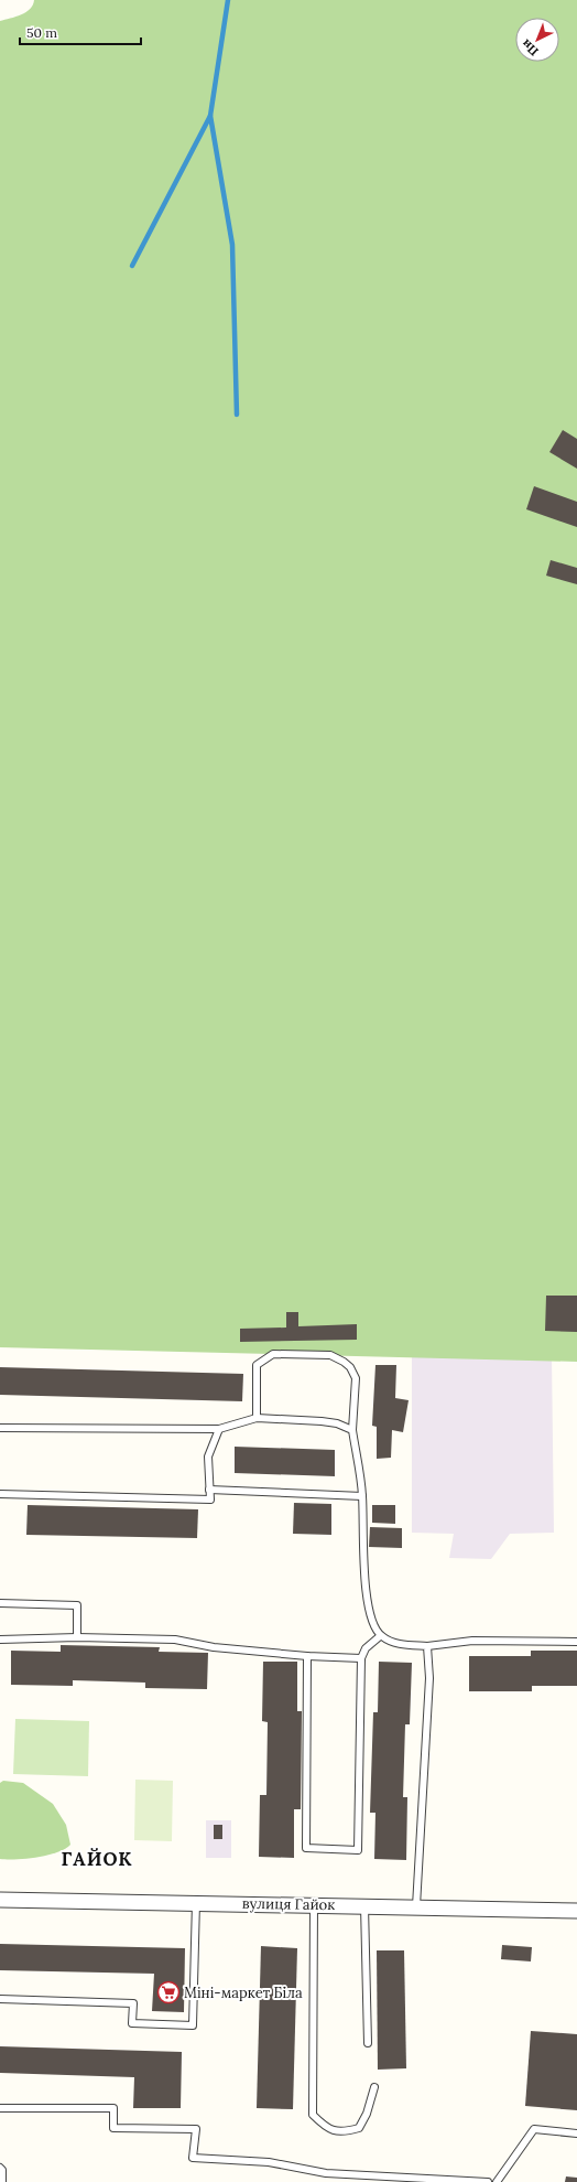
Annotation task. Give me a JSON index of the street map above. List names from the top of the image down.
{
  "streets": {
    "street": ["вулиця Гайок"]
  },
  "districts": ["ГАЙОК"],
  "places": {
    "supermarket": ["Міні-маркет Біла"]
  },
  "scale_bar": "50 m",
  "north": "bottom left"
}
